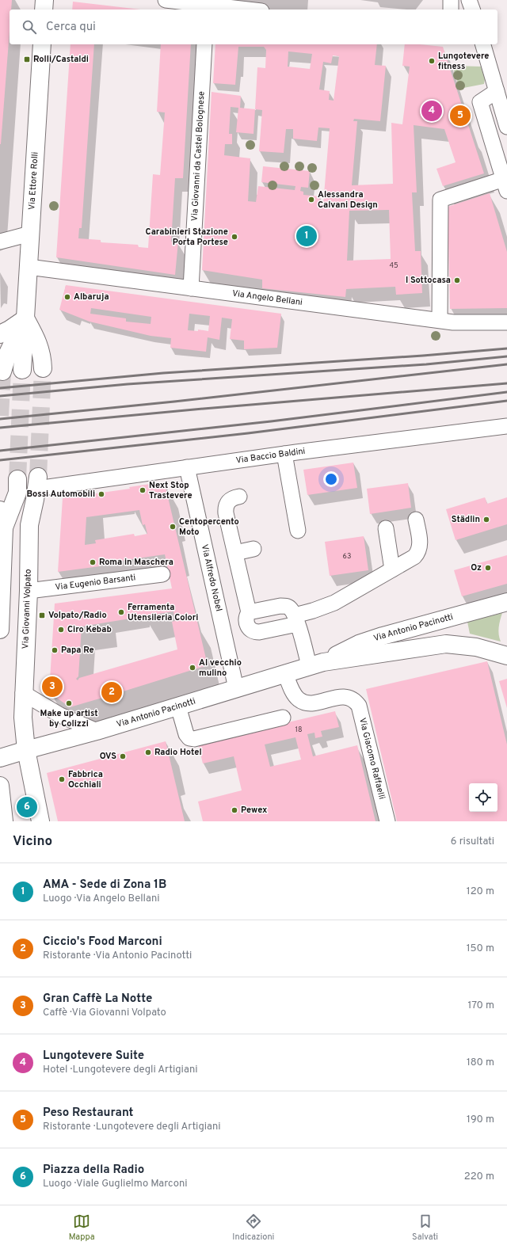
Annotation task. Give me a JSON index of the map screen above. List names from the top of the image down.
{
  "streets": {
    "main road": ["Via Ettore Rolli", "Via Giovanni Volpato", "Via Antonio Pacinotti"],
    "street": [
      "Via Giovanni da Castel Bolognese",
      "Via Angelo Bellani",
      "Via Baccio Baldini",
      "Via Alfredo Nobel",
      "Via Eugenio Barsanti",
      "Via Giacomo Raffaelli"
    ]
  },
  "crossings": [
    ["Via Giovanni da Castel Bolognese", "Via Angelo Bellani"],
    ["Via Ettore Rolli", "Via Angelo Bellani"],
    ["Via Baccio Baldini", "Via Alfredo Nobel"],
    ["Via Baccio Baldini", "Via Giovanni Volpato"],
    ["Via Alfredo Nobel", "Via Antonio Pacinotti"],
    ["Via Eugenio Barsanti", "Via Giovanni Volpato"],
    ["Via Giovanni Volpato", "Via Antonio Pacinotti"],
    ["Via Antonio Pacinotti", "Via Giacomo Raffaelli"]
  ],
  "places": {
    "transit": ["Rolli/Castaldi", "Volpato/Radio"],
    "other": [
      "Lungotevere fitness",
      "Alessandra Calvani Design",
      "Carabinieri Stazione Porta Portese",
      "I Sottocasa",
      "Albaruja",
      "Next Stop Trastevere",
      "Bossi Automobili",
      "Städlin",
      "Centopercento Moto",
      "Roma in Maschera",
      "Oz",
      "Ferramenta Utensileria Colori",
      "Ciro Kebab",
      "Papa Re",
      "Al vecchio mulino",
      "Make up artist by Colizzi",
      "Radio Hotel",
      "OVS",
      "Fabbrica Occhiali",
      "Pewex"
    ]
  },
  "house_numbers": ["45", "63", "18"],
  "page": {
    "search": "Cerca qui",
    "pins": [
      "4",
      "5",
      "1",
      "3",
      "2",
      "6"
    ],
    "heading": ["Vicino", "6 risultati"],
    "list": [
      {
        "mark": "1",
        "name": "AMA - Sede di Zona 1B",
        "note": "Luogo · Via Angelo Bellani",
        "value": "120 m"
      },
      {
        "mark": "2",
        "name": "Ciccio's Food Marconi",
        "note": "Ristorante · Via Antonio Pacinotti",
        "value": "150 m"
      },
      {
        "mark": "3",
        "name": "Gran Caffè La Notte",
        "note": "Caffè · Via Giovanni Volpato",
        "value": "170 m"
      },
      {
        "mark": "4",
        "name": "Lungotevere Suite",
        "note": "Hotel · Lungotevere degli Artigiani",
        "value": "180 m"
      },
      {
        "mark": "5",
        "name": "Peso Restaurant",
        "note": "Ristorante · Lungotevere degli Artigiani",
        "value": "190 m"
      },
      {
        "mark": "6",
        "name": "Piazza della Radio",
        "note": "Luogo · Viale Guglielmo Marconi",
        "value": "220 m"
      }
    ],
    "nav": ["Mappa", "Indicazioni", "Salvati"]
  }
}
